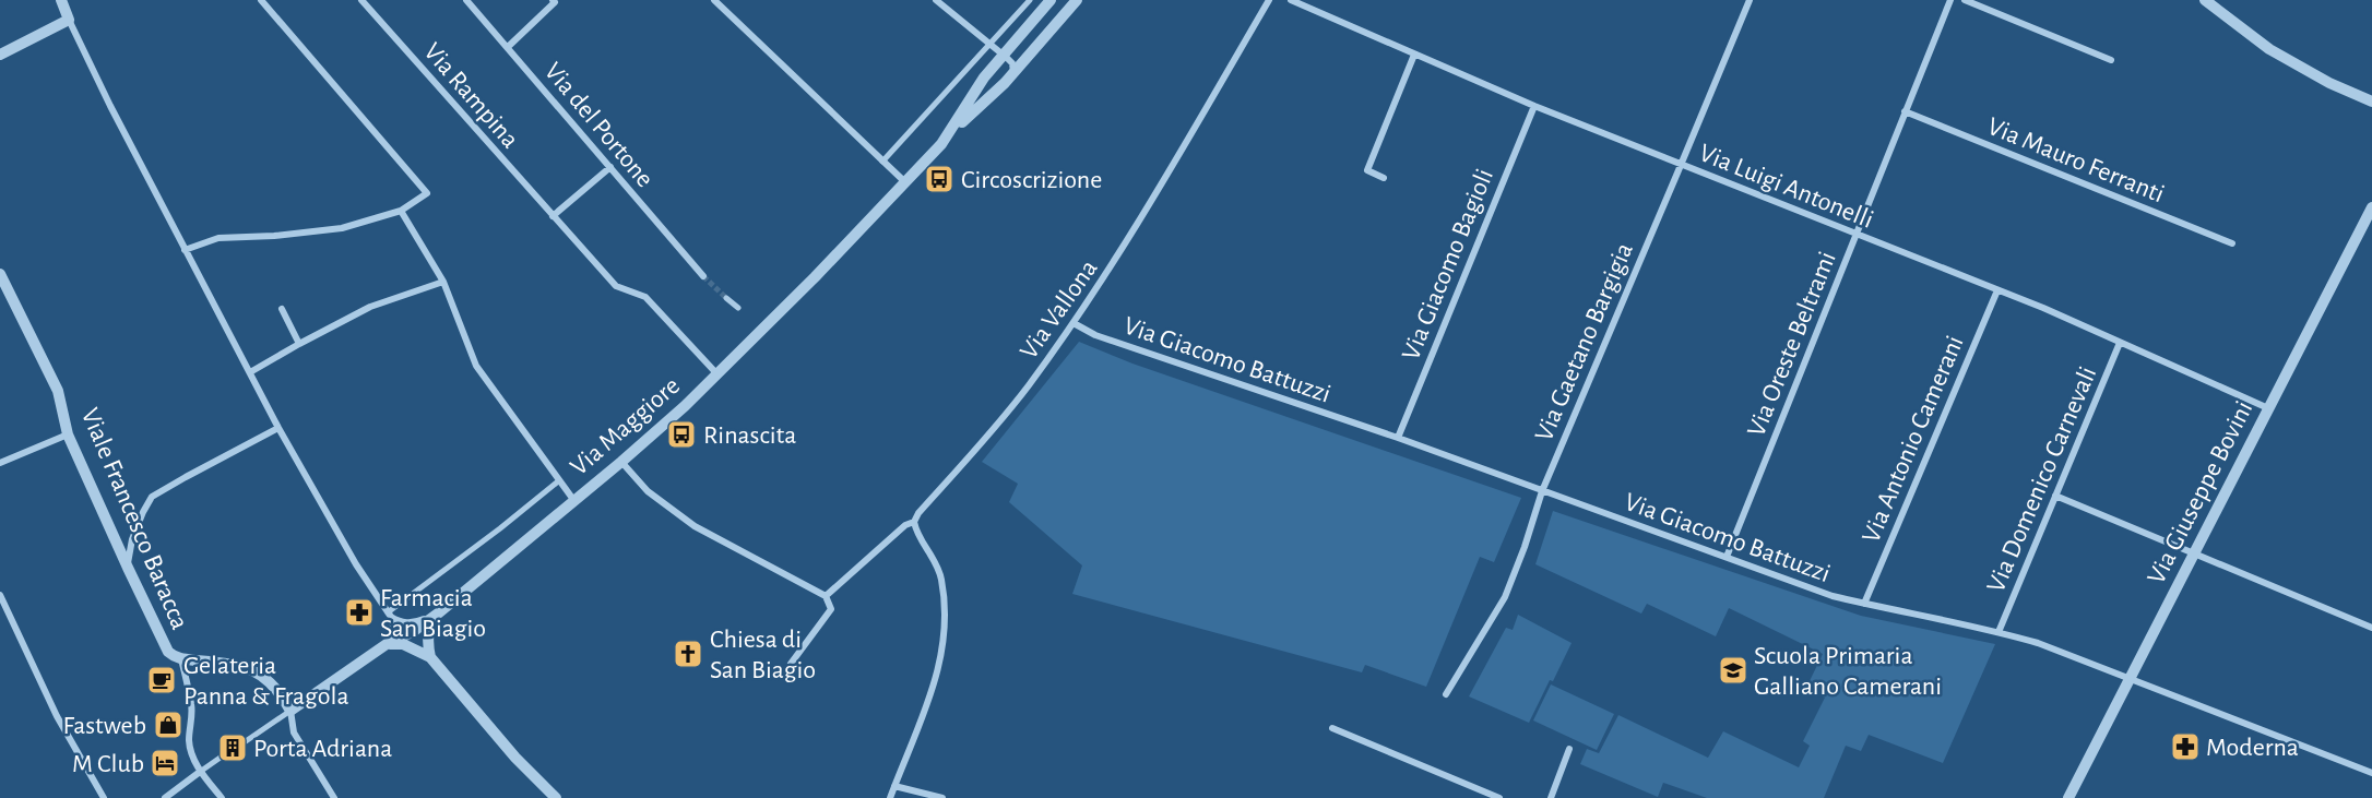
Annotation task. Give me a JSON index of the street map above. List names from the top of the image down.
{
  "streets": {
    "street": [
      "Via Rampina",
      "Via del Portone",
      "Via Mauro Ferranti",
      "Via Luigi Antonelli",
      "Via Giacomo Bagioli",
      "Via Vallona",
      "Via Gaetano Bargigia",
      "Via Oreste Beltrami",
      "Via Giacomo Battuzzi",
      "Via Maggiore",
      "Via Antonio Camerani",
      "Via Domenico Carnevali",
      "Via Giuseppe Bovini",
      "Viale Francesco Baracca"
    ]
  },
  "crossings": [
    ["Via Rampina", "Via Maggiore"],
    ["Via Mauro Ferranti", "Via Oreste Beltrami"],
    ["Via Luigi Antonelli", "Via Giacomo Bagioli"],
    ["Via Luigi Antonelli", "Via Gaetano Bargigia"],
    ["Via Luigi Antonelli", "Via Oreste Beltrami"],
    ["Via Luigi Antonelli", "Via Antonio Camerani"],
    ["Via Luigi Antonelli", "Via Domenico Carnevali"],
    ["Via Luigi Antonelli", "Via Giuseppe Bovini"],
    ["Via Giacomo Bagioli", "Via Giacomo Battuzzi"],
    ["Via Vallona", "Via Giacomo Battuzzi"],
    ["Via Gaetano Bargigia", "Via Giacomo Battuzzi"],
    ["Via Oreste Beltrami", "Via Giacomo Battuzzi"],
    ["Via Giacomo Battuzzi", "Via Antonio Camerani"],
    ["Via Giacomo Battuzzi", "Via Domenico Carnevali"],
    ["Via Giacomo Battuzzi", "Via Giuseppe Bovini"],
    ["Via Maggiore", "Viale Francesco Baracca"]
  ],
  "places": {
    "bus stop": ["Circoscrizione", "Rinascita"],
    "pharmacy": ["Farmacia San Biagio", "Moderna"],
    "church": ["Chiesa di San Biagio"],
    "school or university": ["Scuola Primaria Galliano Camerani"],
    "cafe": ["Gelateria Panna & Fragola"],
    "shop": ["Fastweb"],
    "building": ["Porta Adriana"],
    "hotel": ["M Club"]
  }
}
